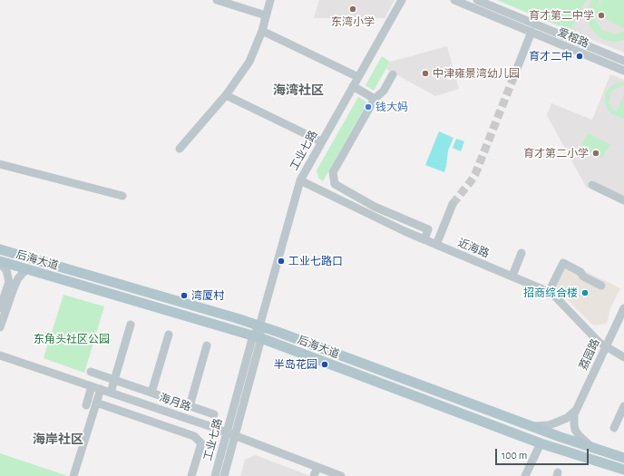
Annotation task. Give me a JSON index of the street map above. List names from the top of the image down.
{
  "streets": {
    "main road": ["后海大道"],
    "street": [
      "爱榕路",
      "工业七路",
      "近海路",
      "荔园路",
      "海月路"
    ]
  },
  "crossings": [
    ["工业七路", "近海路"],
    ["工业七路", "后海大道"],
    ["工业七路", "海月路"],
    ["近海路", "荔园路"],
    ["后海大道", "荔园路"]
  ],
  "districts": ["海湾社区", "海岸社区"],
  "parks": ["东角头社区公园"],
  "places": [
    "东湾小学",
    "育才第二中学",
    "育才二中",
    "中津雍景湾幼儿园",
    "钱大妈",
    "育才第二小学",
    "工业七路口",
    "招商综合楼",
    "湾厦村",
    "半岛花园"
  ],
  "scale_bar": "100 m"
}
